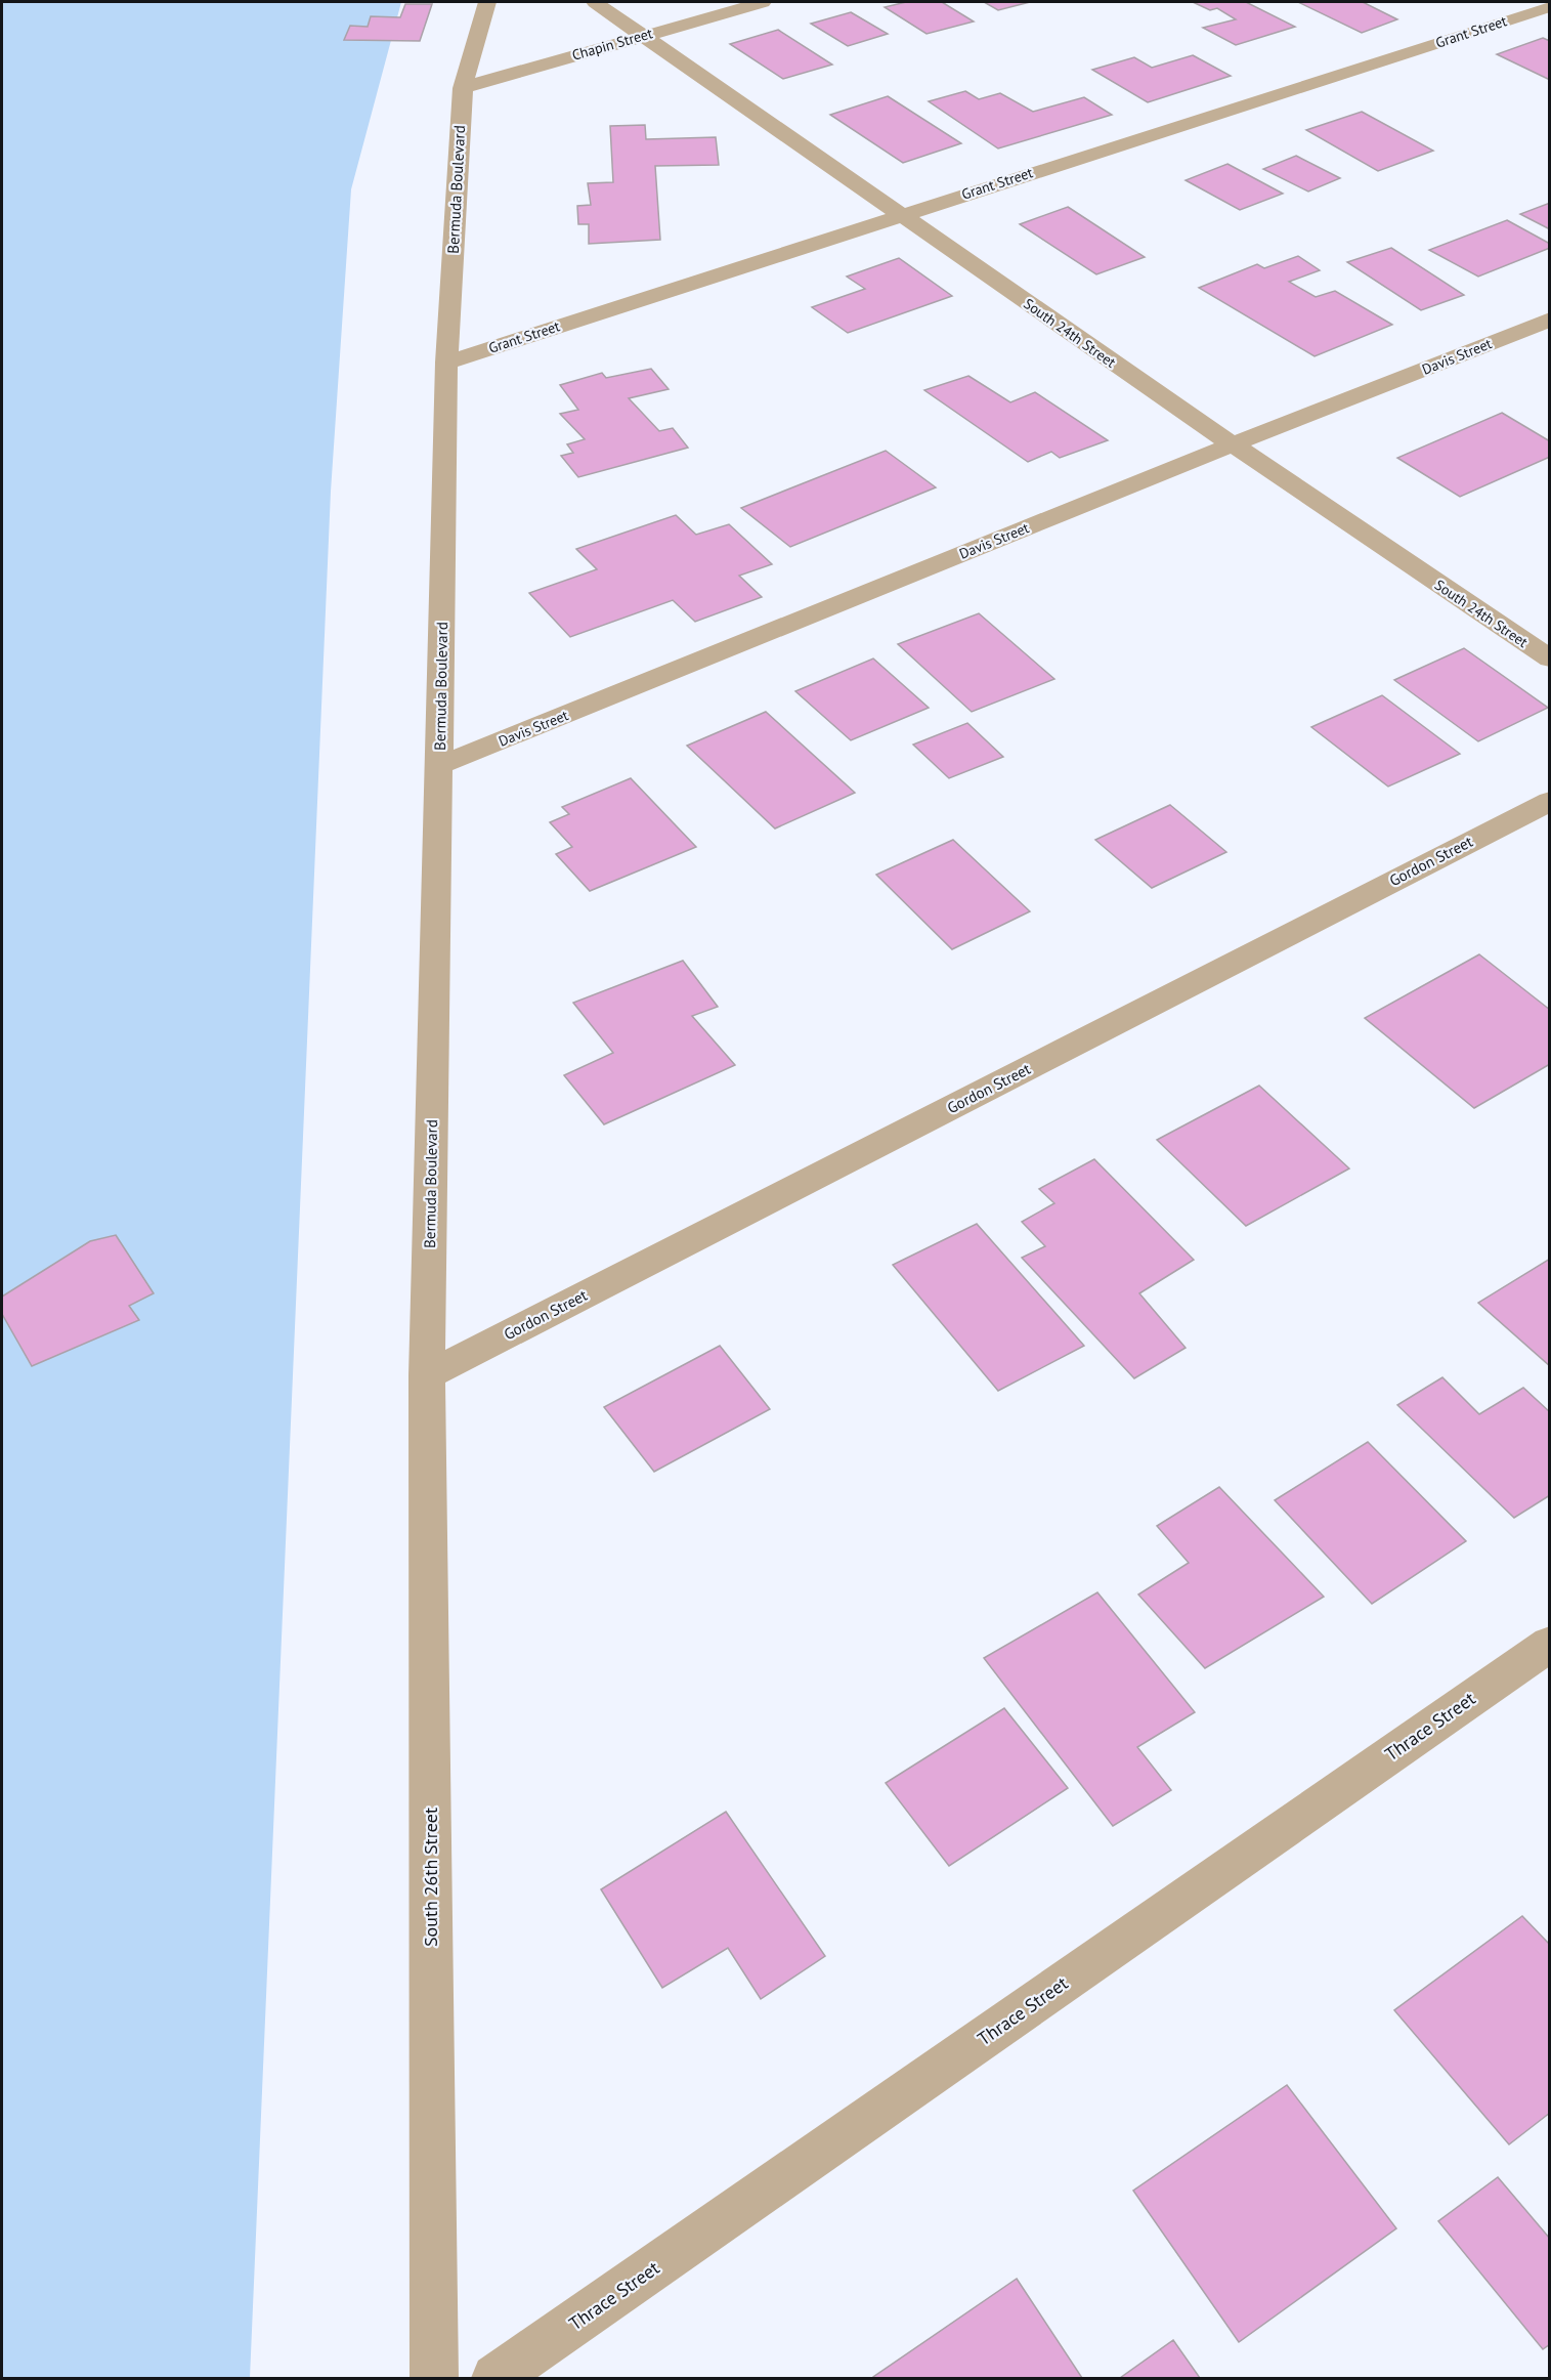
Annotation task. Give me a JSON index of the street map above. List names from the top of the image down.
{
  "streets": {
    "street": [
      "Grant Street",
      "Chapin Street",
      "Bermuda Boulevard",
      "South 24th Street",
      "Davis Street",
      "Gordon Street",
      "Thrace Street",
      "South 26th Street"
    ]
  },
  "crossings": [
    ["Grant Street", "Bermuda Boulevard"],
    ["Grant Street", "South 24th Street"],
    ["Chapin Street", "Bermuda Boulevard"],
    ["Chapin Street", "South 24th Street"],
    ["Bermuda Boulevard", "Davis Street"],
    ["Bermuda Boulevard", "Gordon Street"],
    ["Bermuda Boulevard", "South 26th Street"],
    ["South 24th Street", "Davis Street"],
    ["Gordon Street", "South 26th Street"]
  ]
}
